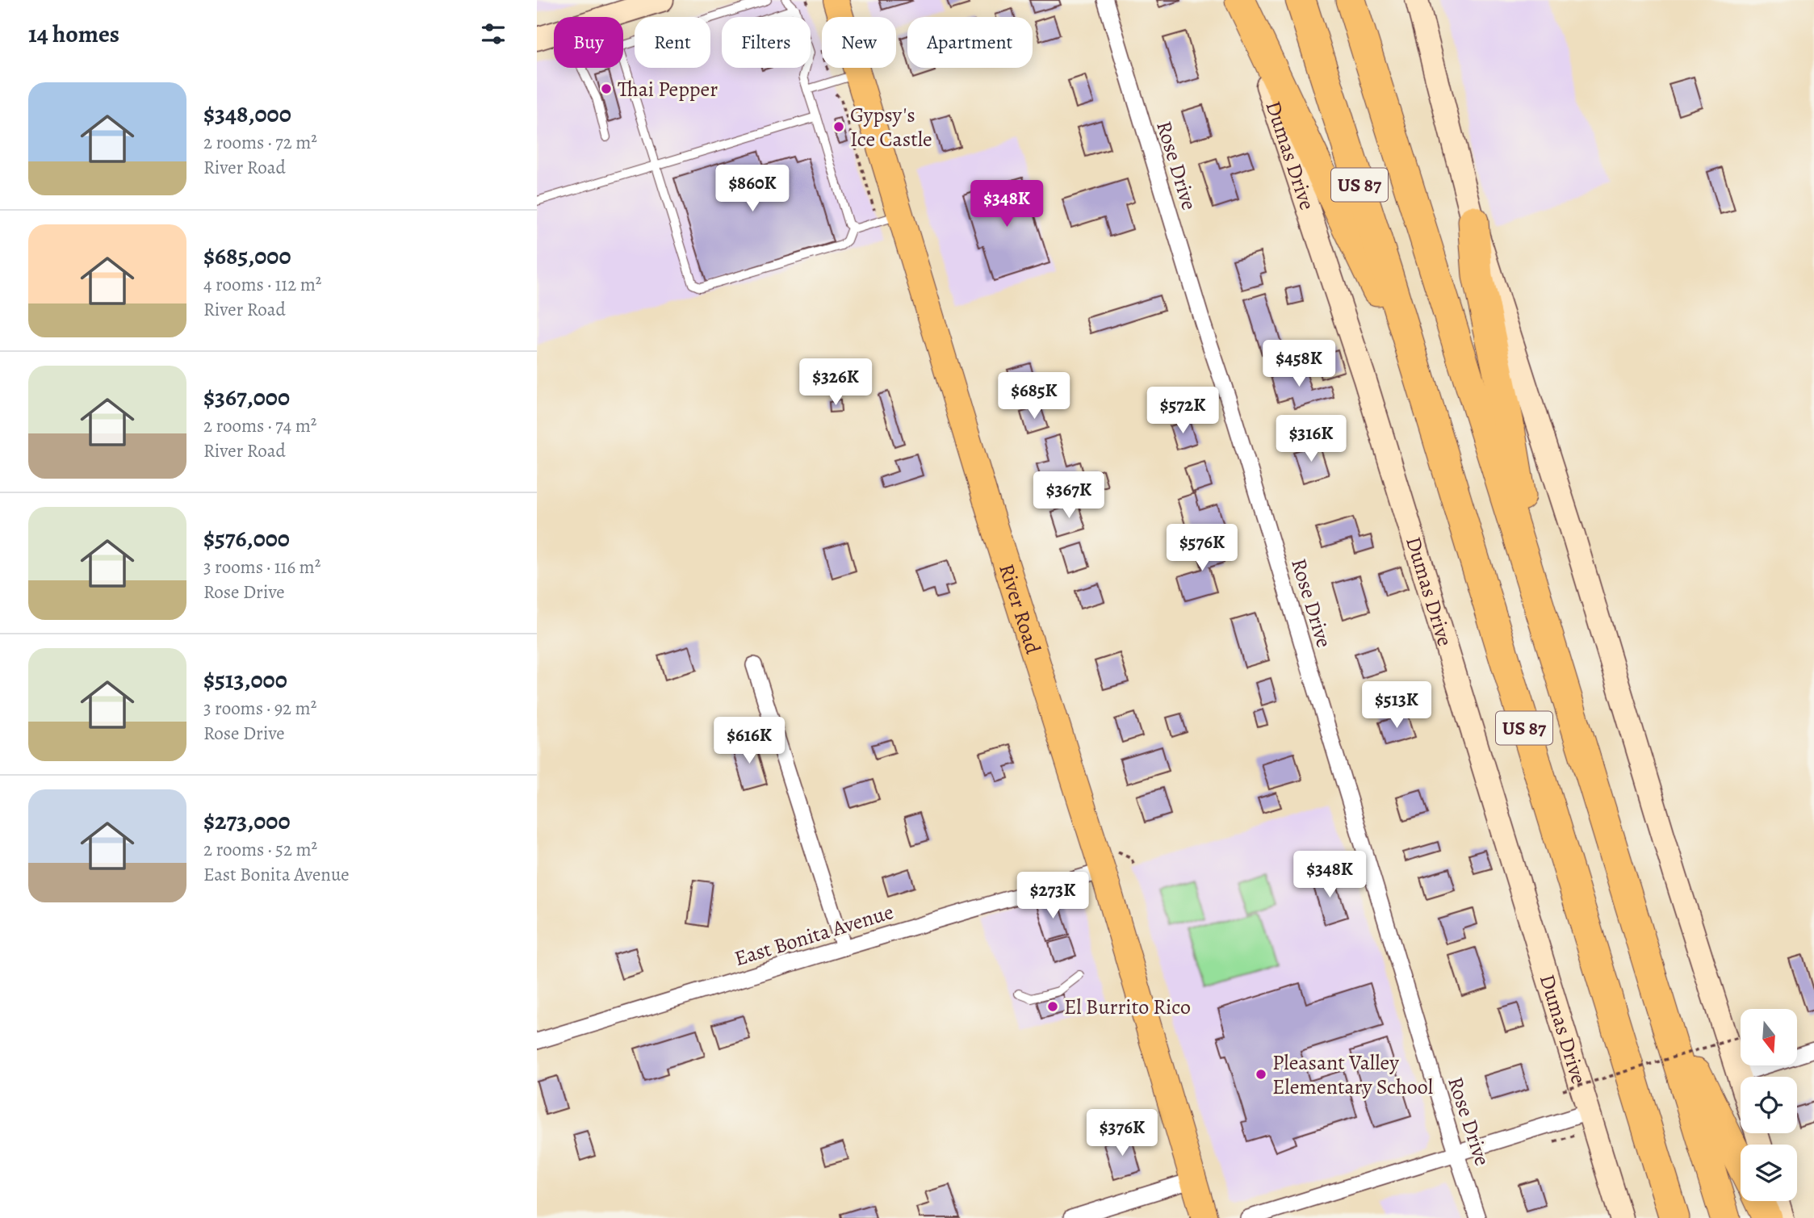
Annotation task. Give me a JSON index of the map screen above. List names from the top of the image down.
{
  "streets": {
    "highway": ["US 87"],
    "main road": ["Dumas Drive", "River Road"],
    "street": ["Rose Drive", "East Bonita Avenue"]
  },
  "crossings": [
    ["River Road", "East Bonita Avenue"]
  ],
  "places": [
    "Thai Pepper",
    "Gypsy's Ice Castle",
    "El Burrito Rico",
    "Pleasant Valley Elementary School"
  ],
  "north": "bottom",
  "page": {
    "heading": "14 homes",
    "chip": [
      "Buy",
      "Rent",
      "Filters",
      "New",
      "Apartment"
    ],
    "list": [
      {
        "name": "$348,000",
        "note": "2 rooms · 72 m² · River Road"
      },
      {
        "name": "$685,000",
        "note": "4 rooms · 112 m² · River Road"
      },
      {
        "name": "$367,000",
        "note": "2 rooms · 74 m² · River Road"
      },
      {
        "name": "$576,000",
        "note": "3 rooms · 116 m² · Rose Drive"
      },
      {
        "name": "$513,000",
        "note": "3 rooms · 92 m² · Rose Drive"
      },
      {
        "name": "$273,000",
        "note": "2 rooms · 52 m² · East Bonita Avenue"
      }
    ],
    "price": [
      "$860K",
      "$348K",
      "$458K",
      "$326K",
      "$685K",
      "$572K",
      "$316K",
      "$367K",
      "$576K",
      "$513K",
      "$616K",
      "$348K",
      "$273K",
      "$376K"
    ]
  }
}
